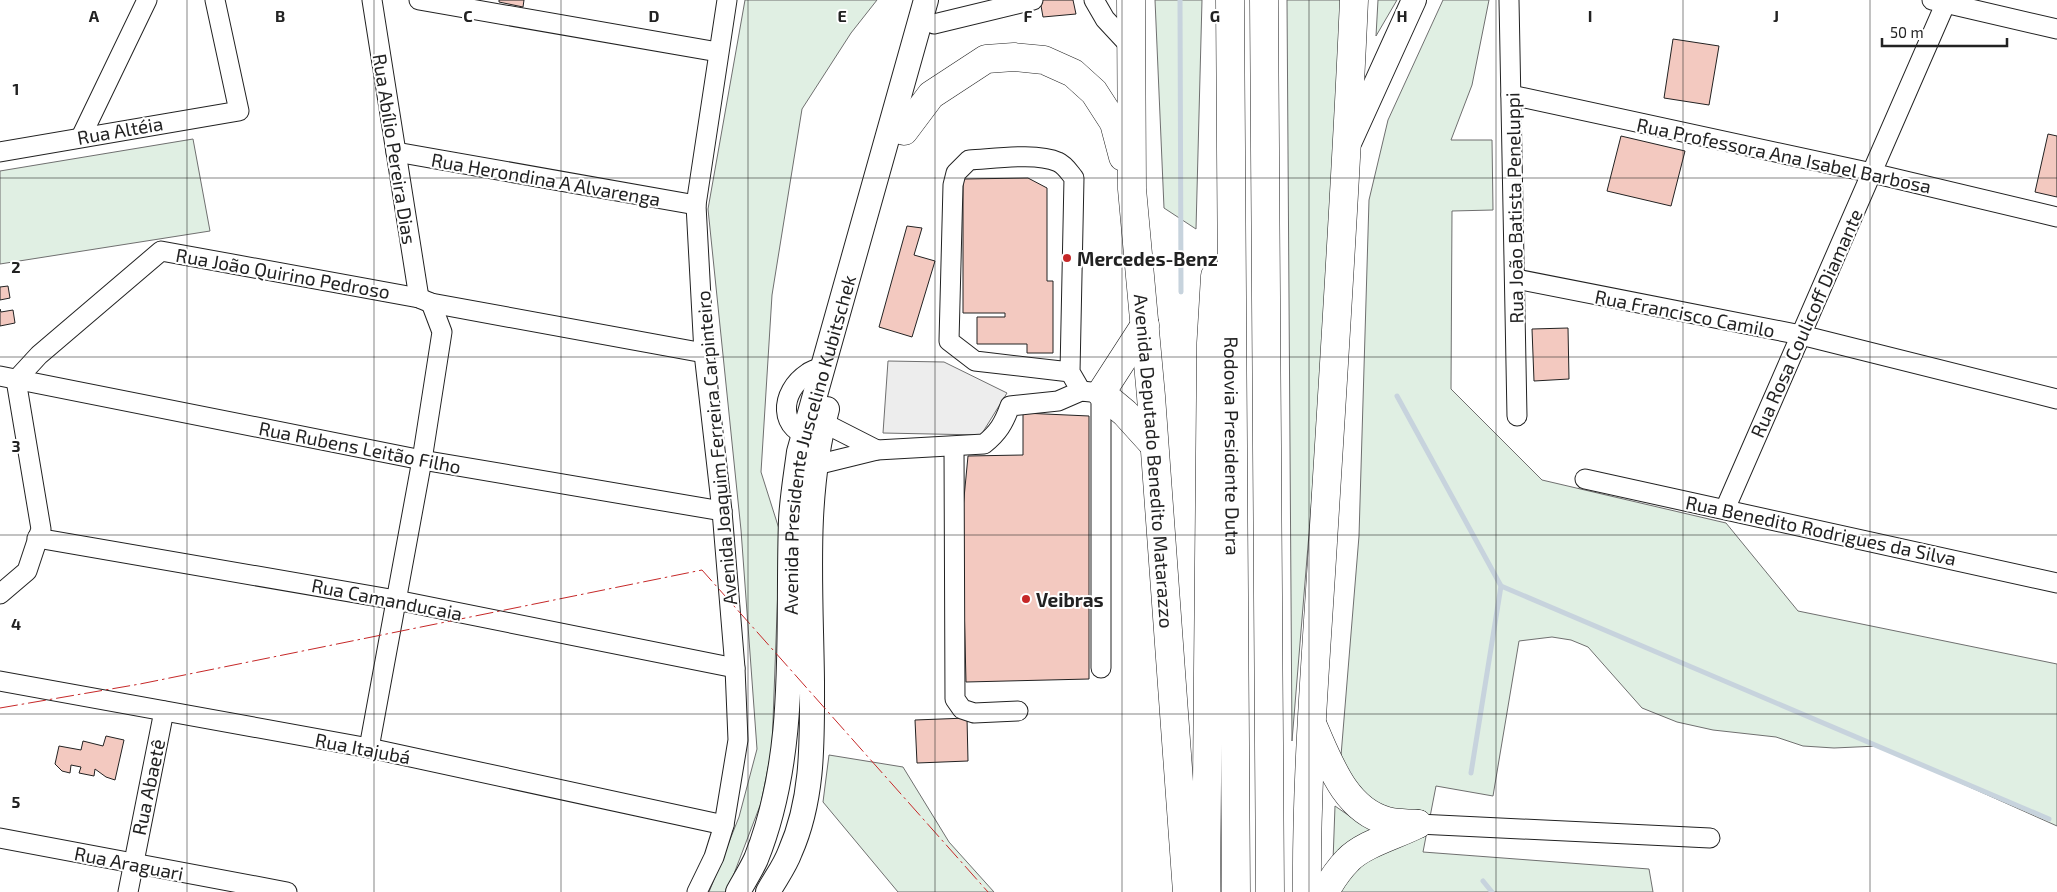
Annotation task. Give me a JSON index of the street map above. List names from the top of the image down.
{
  "streets": {
    "highway": ["Rodovia Presidente Dutra", "Avenida Deputado Benedito Matarazzo"],
    "main road": ["Avenida Presidente Juscelino Kubitschek"],
    "street": [
      "Rua Altéia",
      "Rua Abílio Pereira Dias",
      "Rua Professora Ana Isabel Barbosa",
      "Rua Herondina A Alvarenga",
      "Rua João Batista Peneluppi",
      "Rua João Quirino Pedroso",
      "Rua Francisco Camilo",
      "Rua Rosa Coulicoff Diamante",
      "Rua Rubens Leitão Filho",
      "Avenida Joaquim Ferreira Carpinteiro",
      "Rua Benedito Rodrigues da Silva",
      "Rua Camanducaia",
      "Rua Itajubá",
      "Rua Abaetê",
      "Rua Araguari"
    ]
  },
  "crossings": [
    ["Rua Abílio Pereira Dias", "Rua Herondina A Alvarenga"],
    ["Rua Abílio Pereira Dias", "Rua João Quirino Pedroso"],
    ["Rua Abílio Pereira Dias", "Rua Rubens Leitão Filho"],
    ["Rua Abílio Pereira Dias", "Rua Camanducaia"],
    ["Rua Abílio Pereira Dias", "Rua Itajubá"],
    ["Rua Professora Ana Isabel Barbosa", "Rua João Batista Peneluppi"],
    ["Rua Professora Ana Isabel Barbosa", "Rua Rosa Coulicoff Diamante"],
    ["Rua Herondina A Alvarenga", "Avenida Joaquim Ferreira Carpinteiro"],
    ["Rua João Batista Peneluppi", "Rua Francisco Camilo"],
    ["Rua João Quirino Pedroso", "Rua Rubens Leitão Filho"],
    ["Rua João Quirino Pedroso", "Avenida Joaquim Ferreira Carpinteiro"],
    ["Rua Francisco Camilo", "Rua Rosa Coulicoff Diamante"],
    ["Rua Rosa Coulicoff Diamante", "Rua Benedito Rodrigues da Silva"],
    ["Rua Rubens Leitão Filho", "Avenida Joaquim Ferreira Carpinteiro"],
    ["Avenida Joaquim Ferreira Carpinteiro", "Rua Camanducaia"],
    ["Avenida Joaquim Ferreira Carpinteiro", "Rua Itajubá"],
    ["Rua Itajubá", "Rua Abaetê"],
    ["Rua Abaetê", "Rua Araguari"]
  ],
  "places": ["Mercedes-Benz", "Veibras"],
  "scale_bar": "50 m",
  "grid": {
    "columns": [
      "A",
      "B",
      "C",
      "D",
      "E",
      "F",
      "G",
      "H",
      "I",
      "J"
    ],
    "rows": [
      "1",
      "2",
      "3",
      "4",
      "5"
    ]
  }
}
